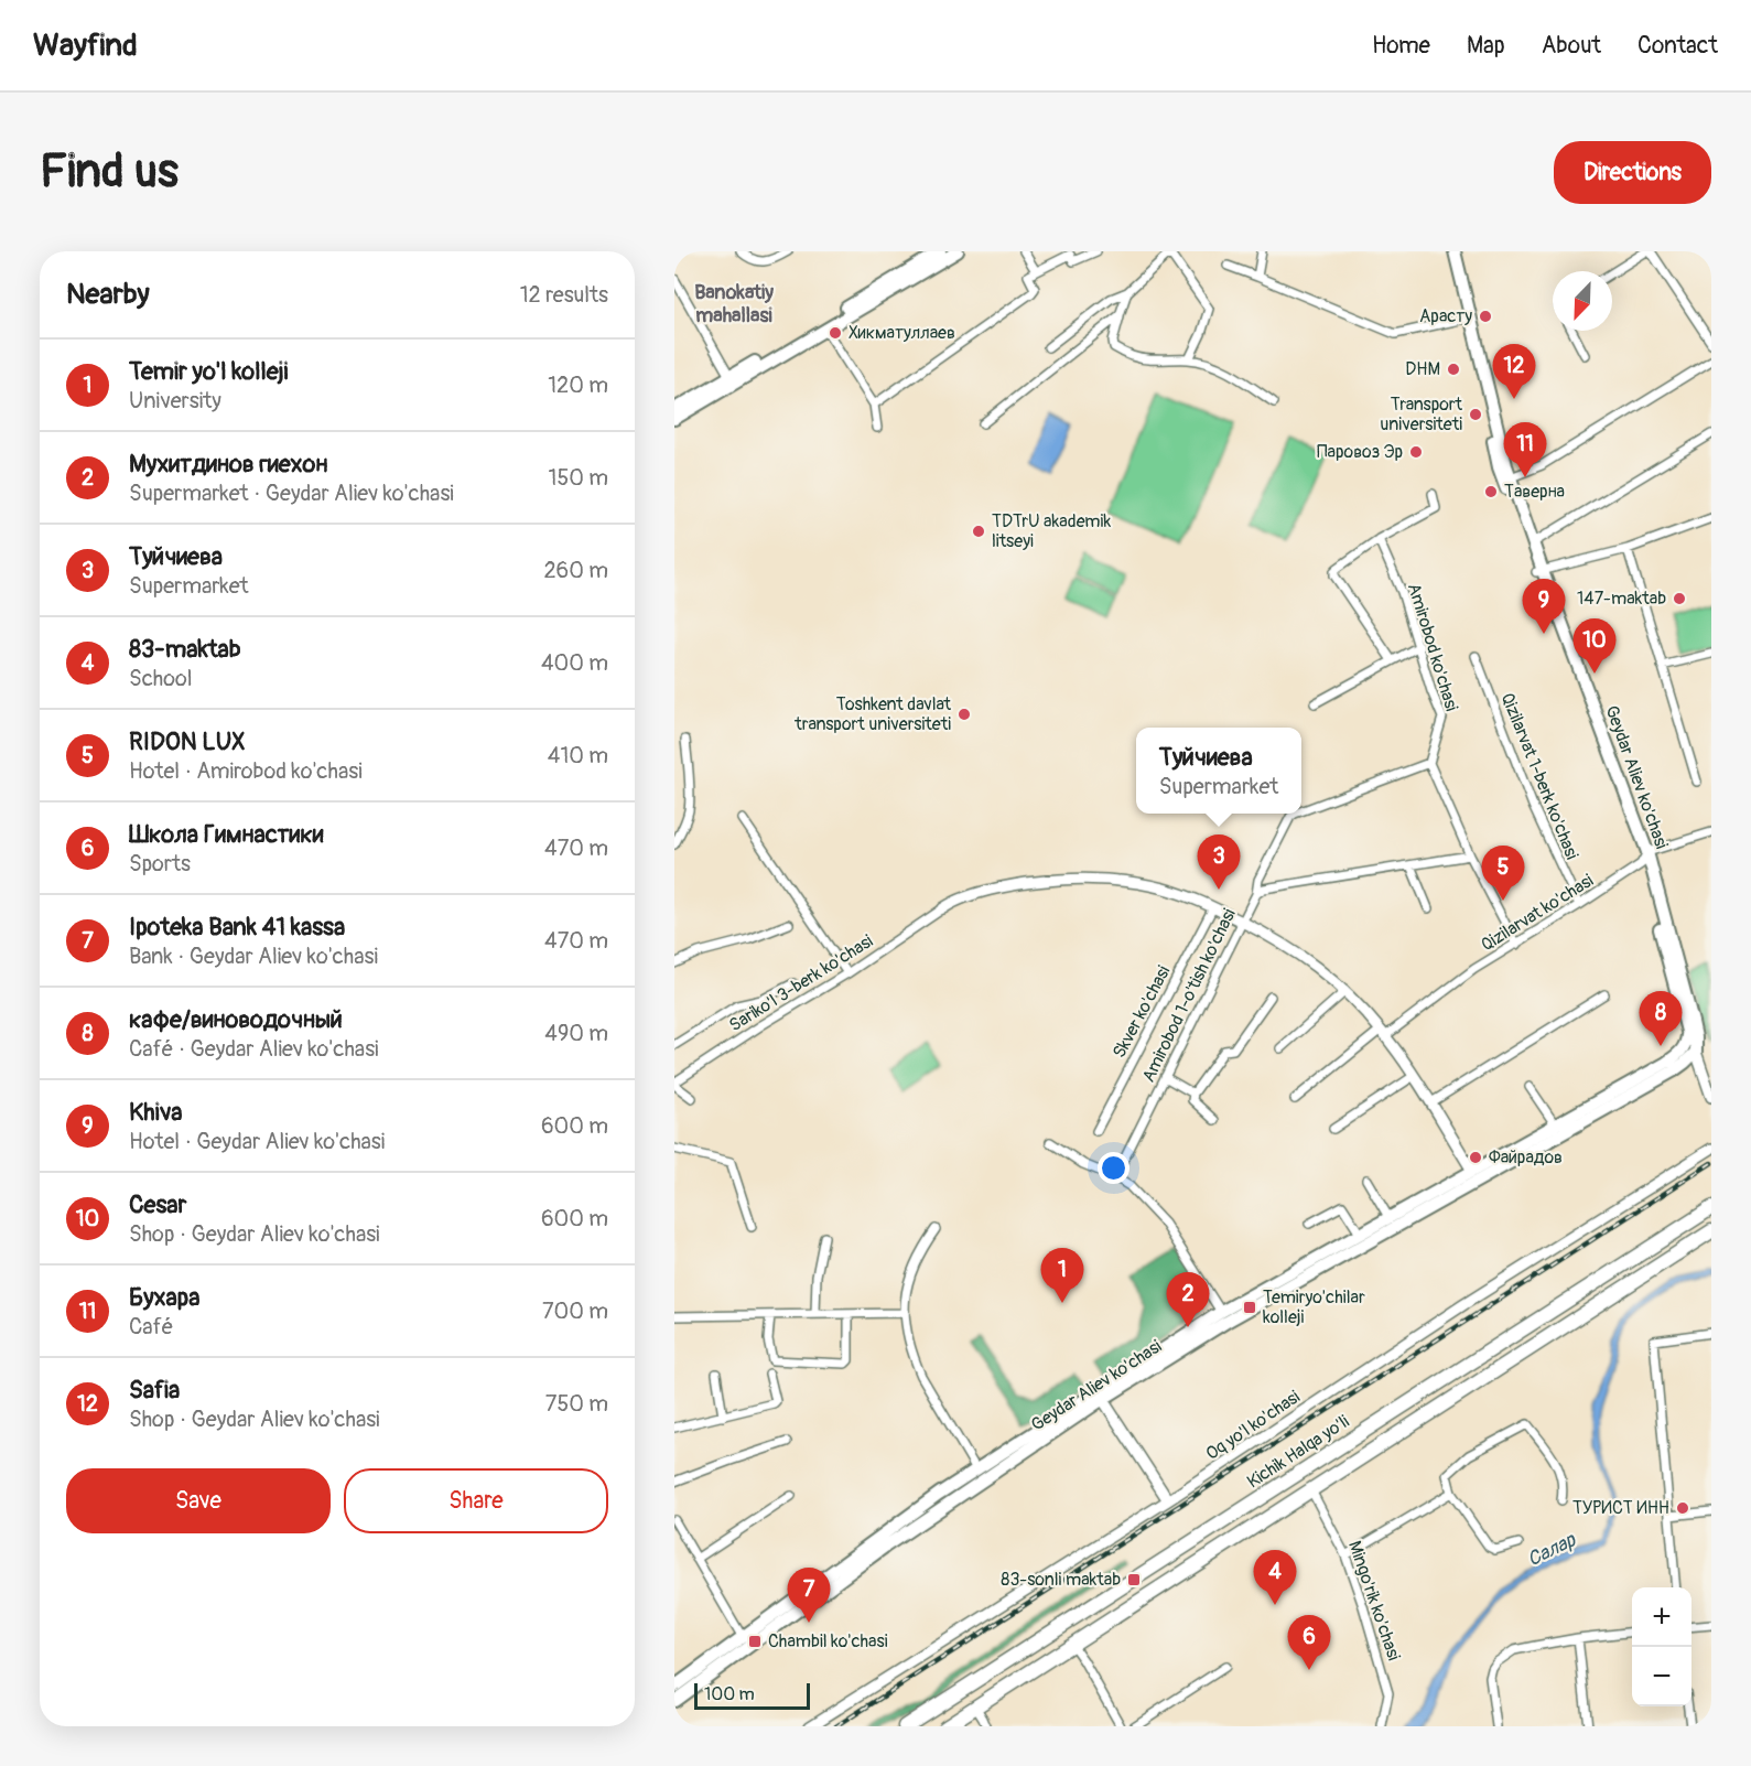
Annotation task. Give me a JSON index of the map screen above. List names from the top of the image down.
{
  "streets": {
    "highway": ["Kichik Halqa yo'li"],
    "main road": ["Geydar Aliev ko'chasi"],
    "street": [
      "Amirobod ko'chasi",
      "Qizilarvat 1-berk ko'chasi",
      "Qizilarvat ko'chasi",
      "Sariko'l 3-berk ko'chasi",
      "Amirobod 1-o'tish ko'chasi",
      "Skver ko'chasi",
      "Oq yo'l ko'chasi",
      "Mingo'rik ko'chasi"
    ]
  },
  "crossings": [
    ["Amirobod ko'chasi", "Amirobod 1-o'tish ko'chasi"],
    ["Qizilarvat 1-berk ko'chasi", "Qizilarvat ko'chasi"],
    ["Geydar Aliev ko'chasi", "Qizilarvat ko'chasi"]
  ],
  "districts": ["Banokatiy mahallasi"],
  "water": ["Салар"],
  "places": {
    "other": [
      "Арасту",
      "Хикматуллаев",
      "DHM",
      "Transport universiteti",
      "Паровоз Эр",
      "Таверна",
      "TDTrU akademik litseyi",
      "147-maktab",
      "Toshkent davlat transport universiteti",
      "Файрадов",
      "ТУРИСТ ИНН"
    ],
    "transit": ["Temiryo'chilar kolleji", "83-sonli maktab", "Chambil ko'chasi"]
  },
  "scale_bar": "100 m",
  "north": "bottom left",
  "page": {
    "header": "Wayfind",
    "nav": [
      "Home",
      "Map",
      "About",
      "Contact"
    ],
    "buttons": [
      "Directions",
      ["Save", "Share"]
    ],
    "title": "Find us",
    "heading": ["Nearby", "12 results"],
    "list": [
      {
        "mark": "1",
        "name": "Temir yo'l kolleji",
        "note": "University",
        "value": "120 m"
      },
      {
        "mark": "2",
        "name": "Мухитдинов гиехон",
        "note": "Supermarket · Geydar Aliev ko'chasi",
        "value": "150 m"
      },
      {
        "mark": "3",
        "name": "Туйчиева",
        "note": "Supermarket",
        "value": "260 m"
      },
      {
        "mark": "4",
        "name": "83-maktab",
        "note": "School",
        "value": "400 m"
      },
      {
        "mark": "5",
        "name": "RIDON LUX",
        "note": "Hotel · Amirobod ko'chasi",
        "value": "410 m"
      },
      {
        "mark": "6",
        "name": "Школа Гимнастики",
        "note": "Sports",
        "value": "470 m"
      },
      {
        "mark": "7",
        "name": "Ipoteka Bank 41 kassa",
        "note": "Bank · Geydar Aliev ko'chasi",
        "value": "470 m"
      },
      {
        "mark": "8",
        "name": "кафе/виноводочный",
        "note": "Café · Geydar Aliev ko'chasi",
        "value": "490 m"
      },
      {
        "mark": "9",
        "name": "Khiva",
        "note": "Hotel · Geydar Aliev ko'chasi",
        "value": "600 m"
      },
      {
        "mark": "10",
        "name": "Cesar",
        "note": "Shop · Geydar Aliev ko'chasi",
        "value": "600 m"
      },
      {
        "mark": "11",
        "name": "Бухара",
        "note": "Café",
        "value": "700 m"
      },
      {
        "mark": "12",
        "name": "Safia",
        "note": "Shop · Geydar Aliev ko'chasi",
        "value": "750 m"
      }
    ],
    "pins": [
      "12",
      "11",
      "9",
      "10",
      "3",
      "5",
      "8",
      "1",
      "2",
      "4",
      "7",
      "6"
    ],
    "popup": ["Туйчиева", "Supermarket"],
    "map_buttons": ["+", "−"],
    "scale": "100 m"
  }
}
